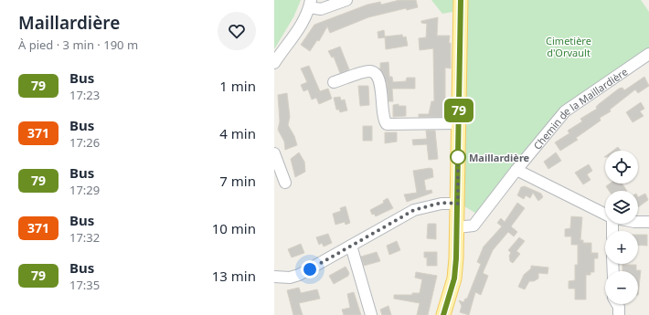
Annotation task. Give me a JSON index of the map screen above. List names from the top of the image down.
{
  "streets": {
    "street": ["Chemin de la Maillardière"]
  },
  "parks": ["Cimetière d'Orvault"],
  "places": ["Maillardière"],
  "lines": ["bus line 79"],
  "page": {
    "heading": ["Maillardière", "À pied · 3 min · 190 m"],
    "on_map": "79",
    "list": [
      {
        "mark": "79",
        "name": "Bus",
        "note": "17:23",
        "value": "1 min"
      },
      {
        "mark": "371",
        "name": "Bus",
        "note": "17:26",
        "value": "4 min"
      },
      {
        "mark": "79",
        "name": "Bus",
        "note": "17:29",
        "value": "7 min"
      },
      {
        "mark": "371",
        "name": "Bus",
        "note": "17:32",
        "value": "10 min"
      },
      {
        "mark": "79",
        "name": "Bus",
        "note": "17:35",
        "value": "13 min"
      }
    ],
    "map_buttons": ["+", "−"]
  }
}
